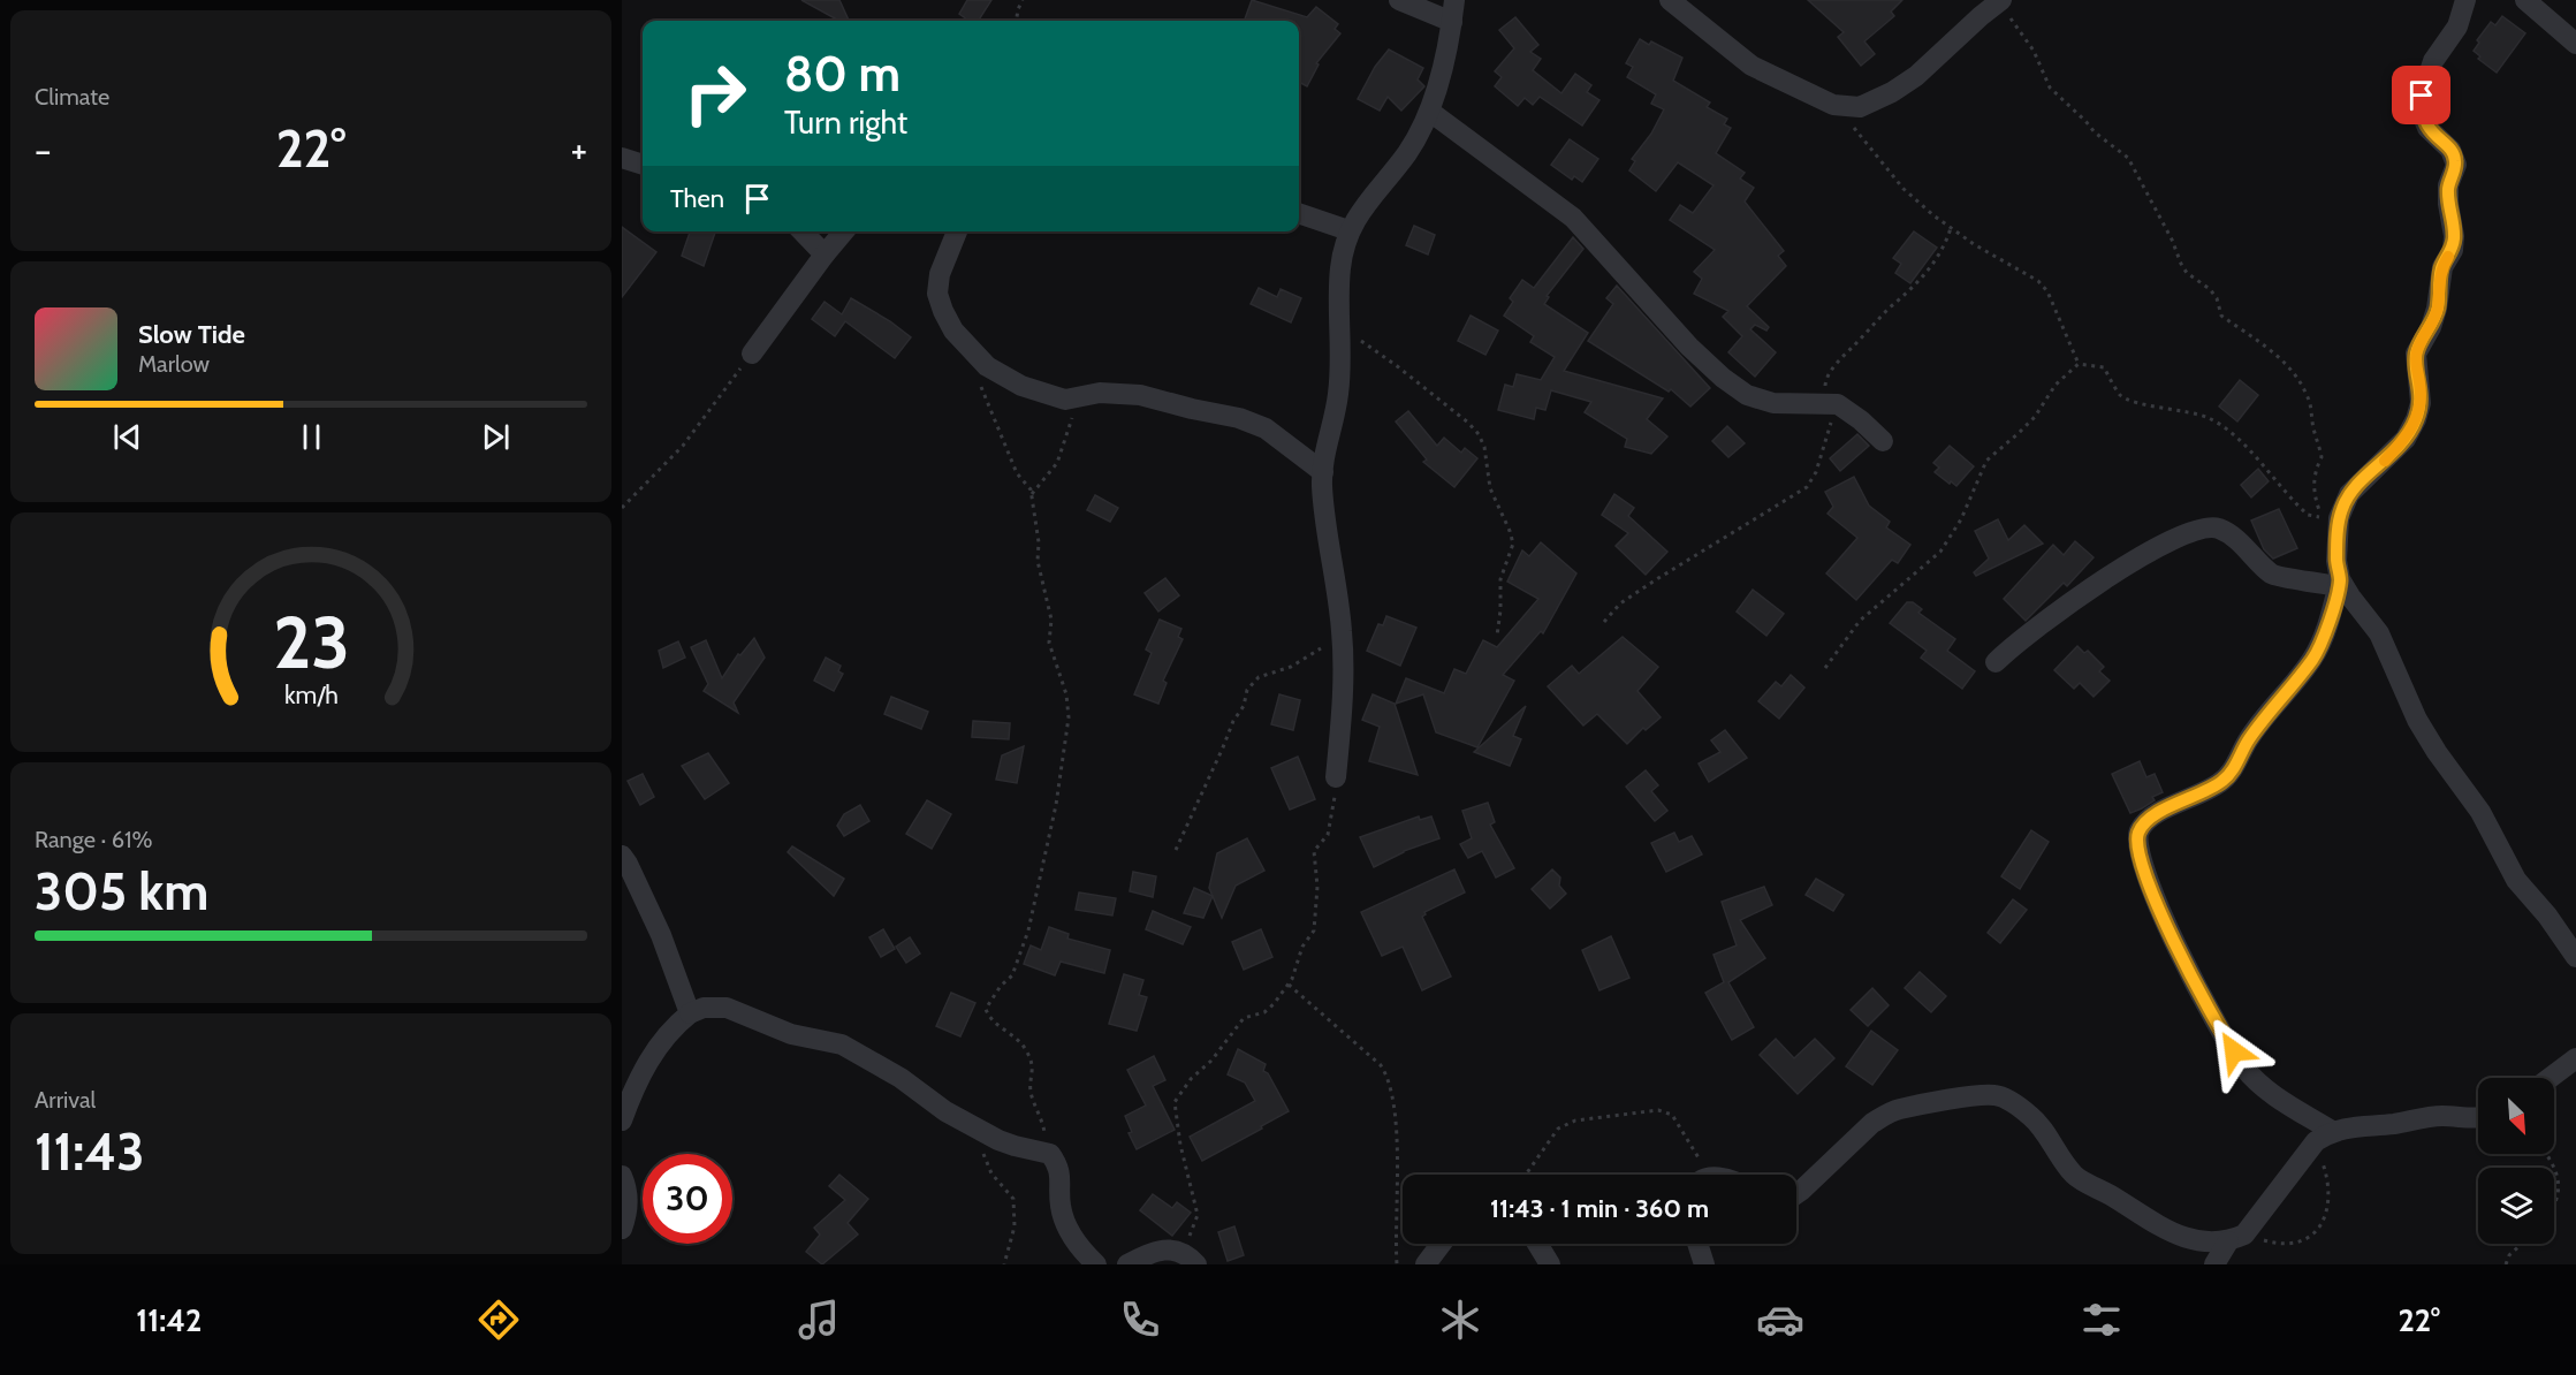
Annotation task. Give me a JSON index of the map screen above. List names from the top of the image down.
{
  "north": "bottom right",
  "page": {
    "tile": [
      "Climate",
      ["Range · 61%", "305 km"],
      ["Arrival", "11:43"]
    ],
    "turn": ["80 m", "Turn right"],
    "heat": ["−", "22°", "+"],
    "then": "Then",
    "song": ["Slow Tide", "Marlow"],
    "limit": "30",
    "trip": "11:43 · 1 min · 360 m",
    "tabs": ["11:42", "22°"],
    "gauge": ["23", "km/h"]
  }
}
